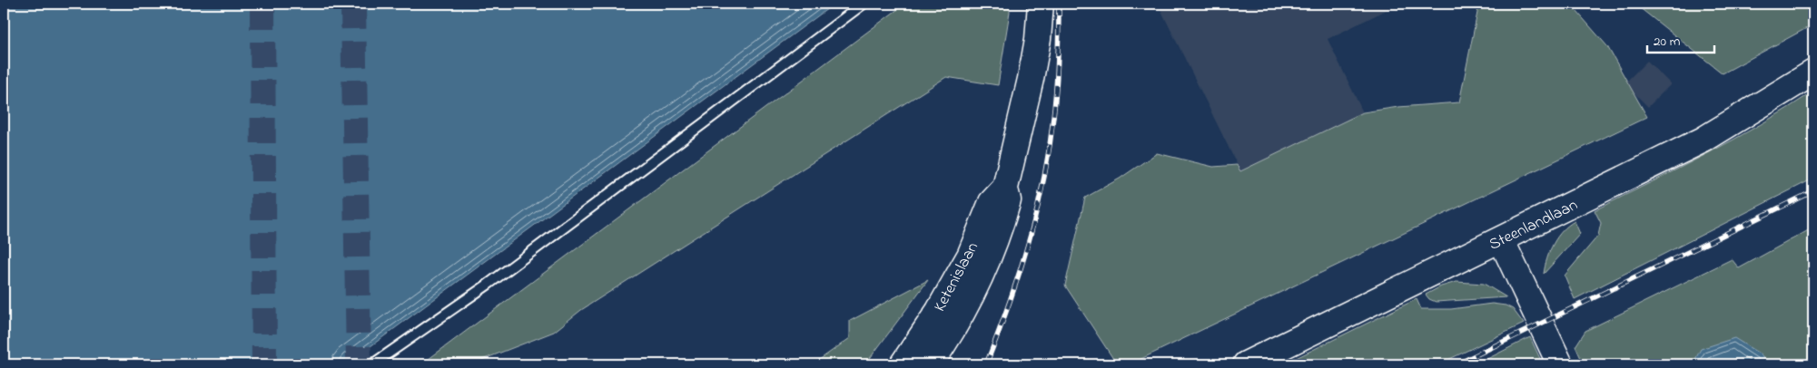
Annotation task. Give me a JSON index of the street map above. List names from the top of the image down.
{
  "streets": {
    "main road": ["Steenlandlaan", "Ketenislaan"]
  },
  "scale_bar": "20 m"
}
